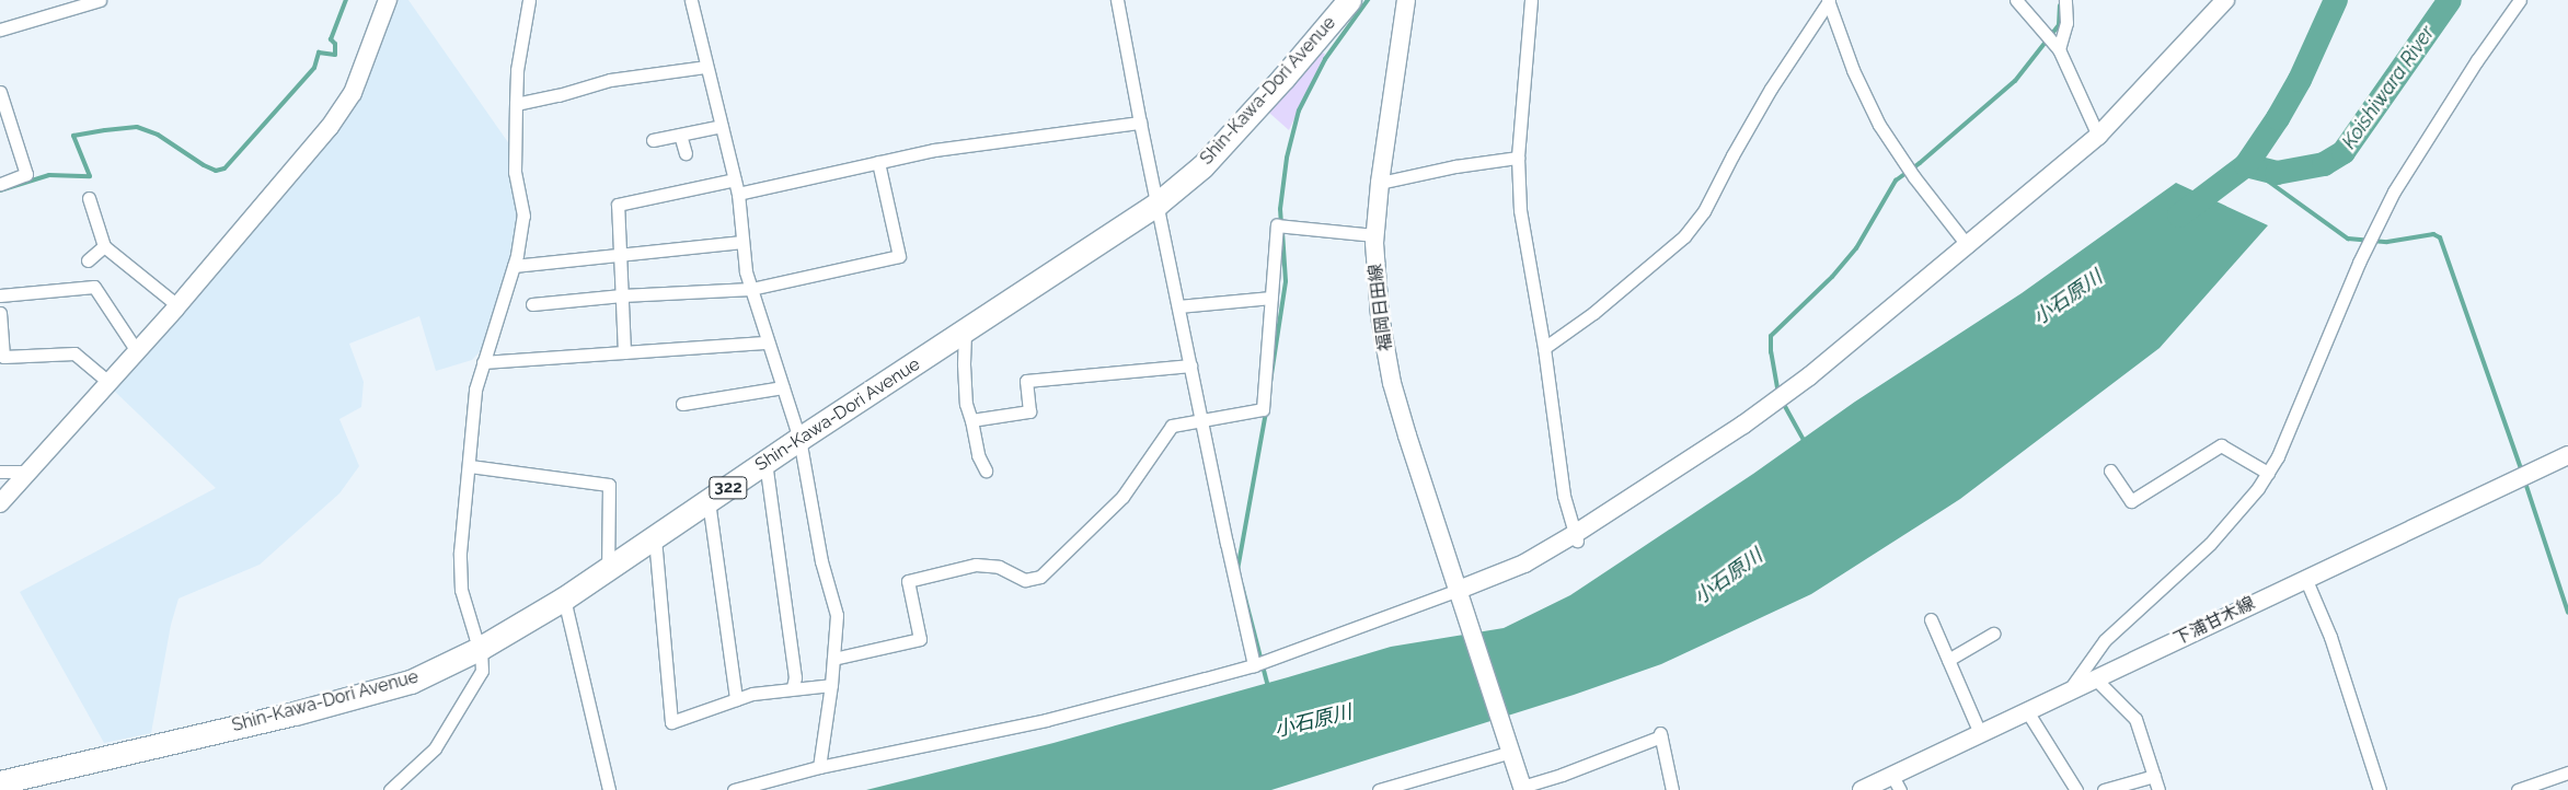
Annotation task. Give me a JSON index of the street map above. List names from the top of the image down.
{
  "streets": {
    "highway": ["Shin-Kawa-Dori Avenue", "322"],
    "street": ["福岡日田線", "下浦甘木線"]
  },
  "water": ["Koishiwara River", "小石原川"]
}
